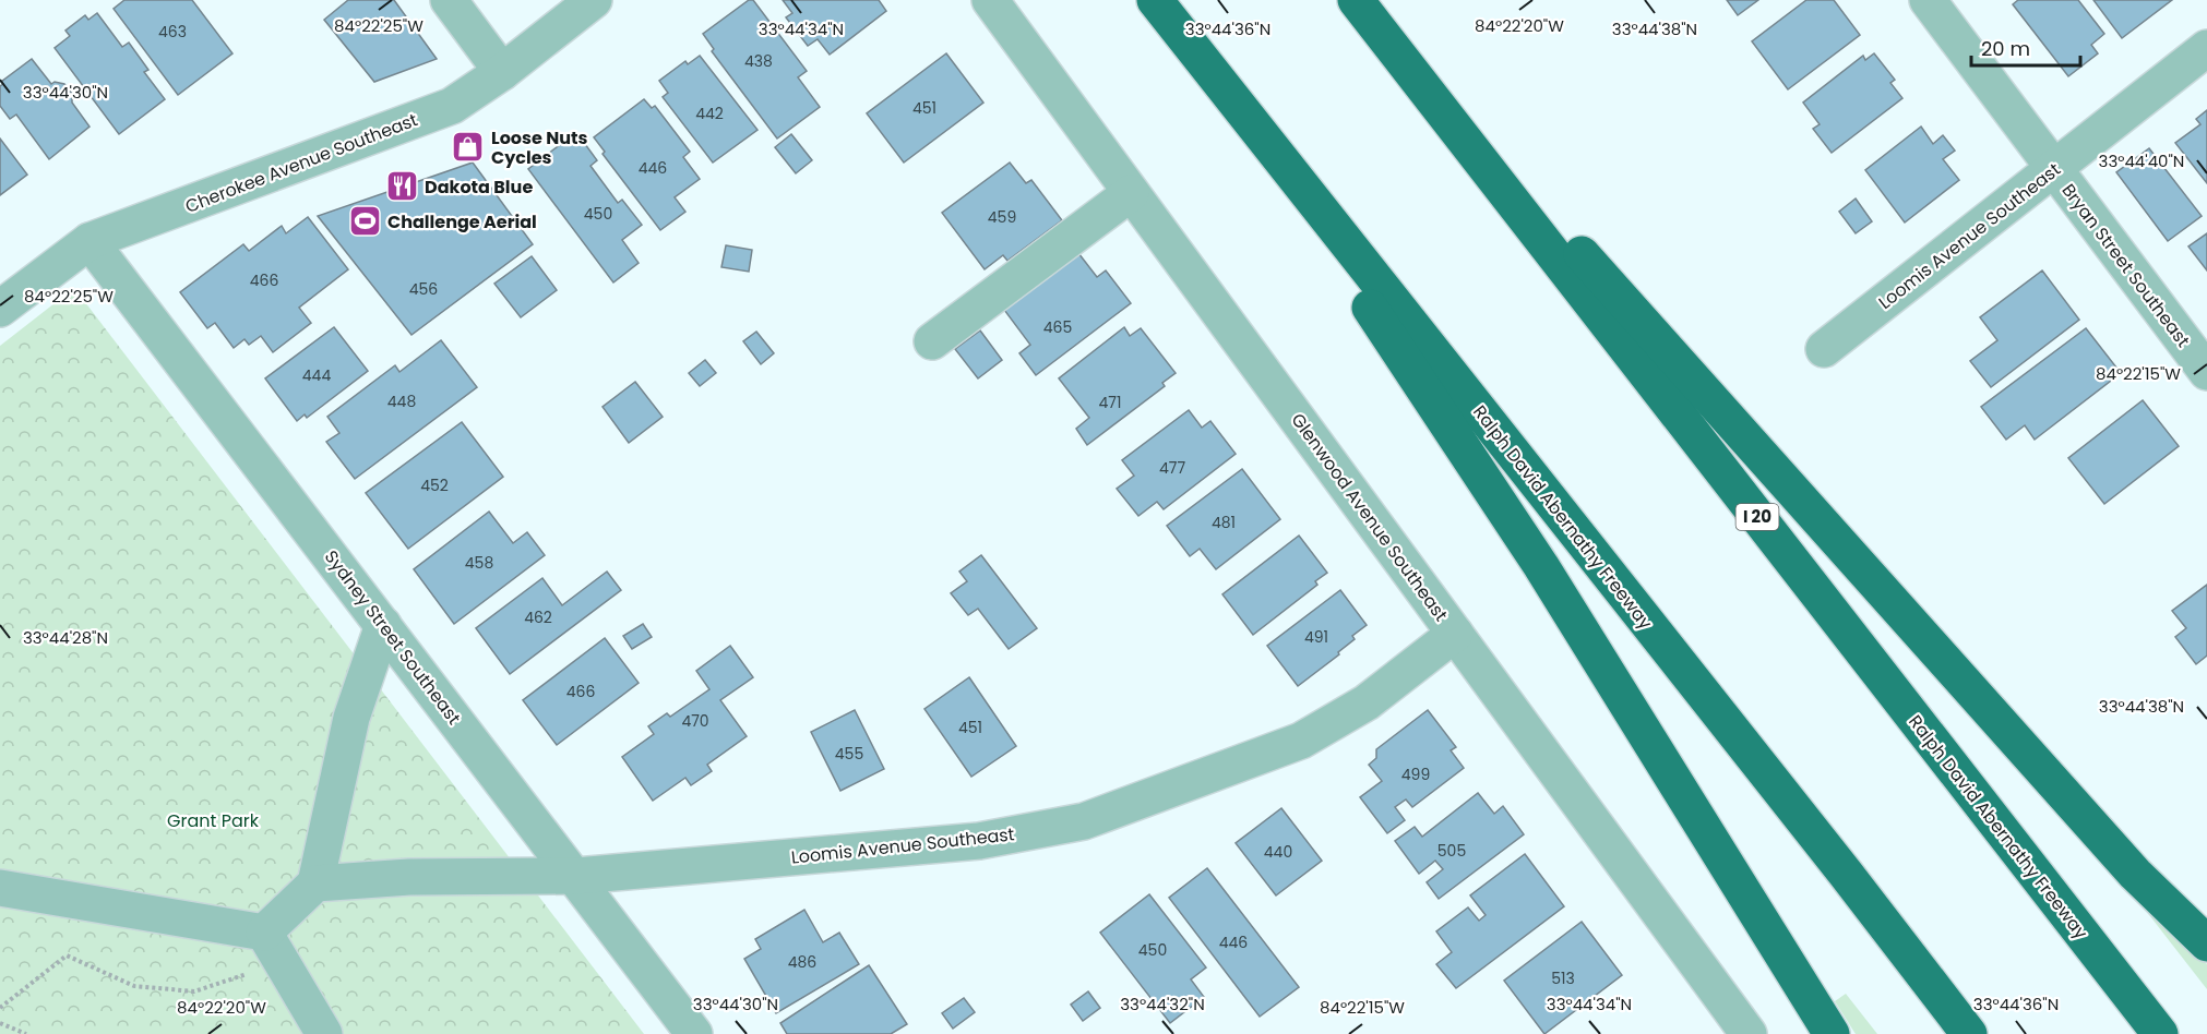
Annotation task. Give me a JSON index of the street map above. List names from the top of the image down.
{
  "streets": {
    "highway": ["Ralph David Abernathy Freeway", "I 20"],
    "street": [
      "Cherokee Avenue Southeast",
      "Loomis Avenue Southeast",
      "Bryan Street Southeast",
      "Glenwood Avenue Southeast",
      "Sydney Street Southeast"
    ]
  },
  "crossings": [
    ["Cherokee Avenue Southeast", "Sydney Street Southeast"],
    ["Loomis Avenue Southeast", "Bryan Street Southeast"],
    ["Loomis Avenue Southeast", "Glenwood Avenue Southeast"],
    ["Loomis Avenue Southeast", "Sydney Street Southeast"]
  ],
  "parks": ["Grant Park"],
  "places": {
    "shop": ["Loose Nuts Cycles"],
    "restaurant": ["Dakota Blue"],
    "sports": ["Challenge Aerial"]
  },
  "house_numbers": [
    "463",
    "438",
    "451",
    "442",
    "446",
    "450",
    "459",
    "466",
    "456",
    "465",
    "444",
    "448",
    "471",
    "477",
    "452",
    "481",
    "458",
    "462",
    "491",
    "466",
    "470",
    "451",
    "455",
    "499",
    "505",
    "440",
    "446",
    "450",
    "486",
    "513"
  ],
  "scale_bar": "20 m",
  "coordinates": [
    "84°22'25\"W",
    "84°22'20\"W",
    "33°44'34\"N",
    "33°44'36\"N",
    "33°44'38\"N",
    "33°44'30\"N",
    "33°44'40\"N",
    "84°22'15\"W",
    "33°44'28\"N",
    "33°44'32\"N"
  ]
}
